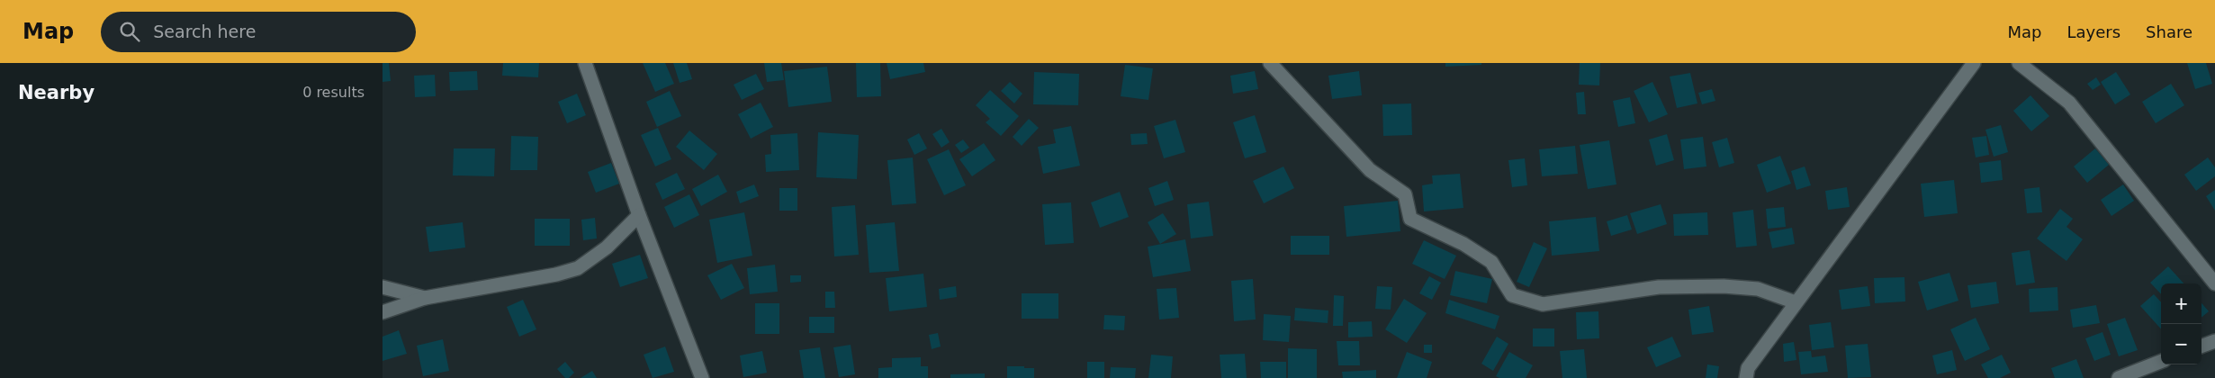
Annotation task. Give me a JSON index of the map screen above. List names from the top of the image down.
{
  "page": {
    "header": "Map",
    "search": "Search here",
    "nav": ["Map", "Layers", "Share"],
    "heading": ["Nearby", "0 results"],
    "map_buttons": ["+", "−"]
  }
}
